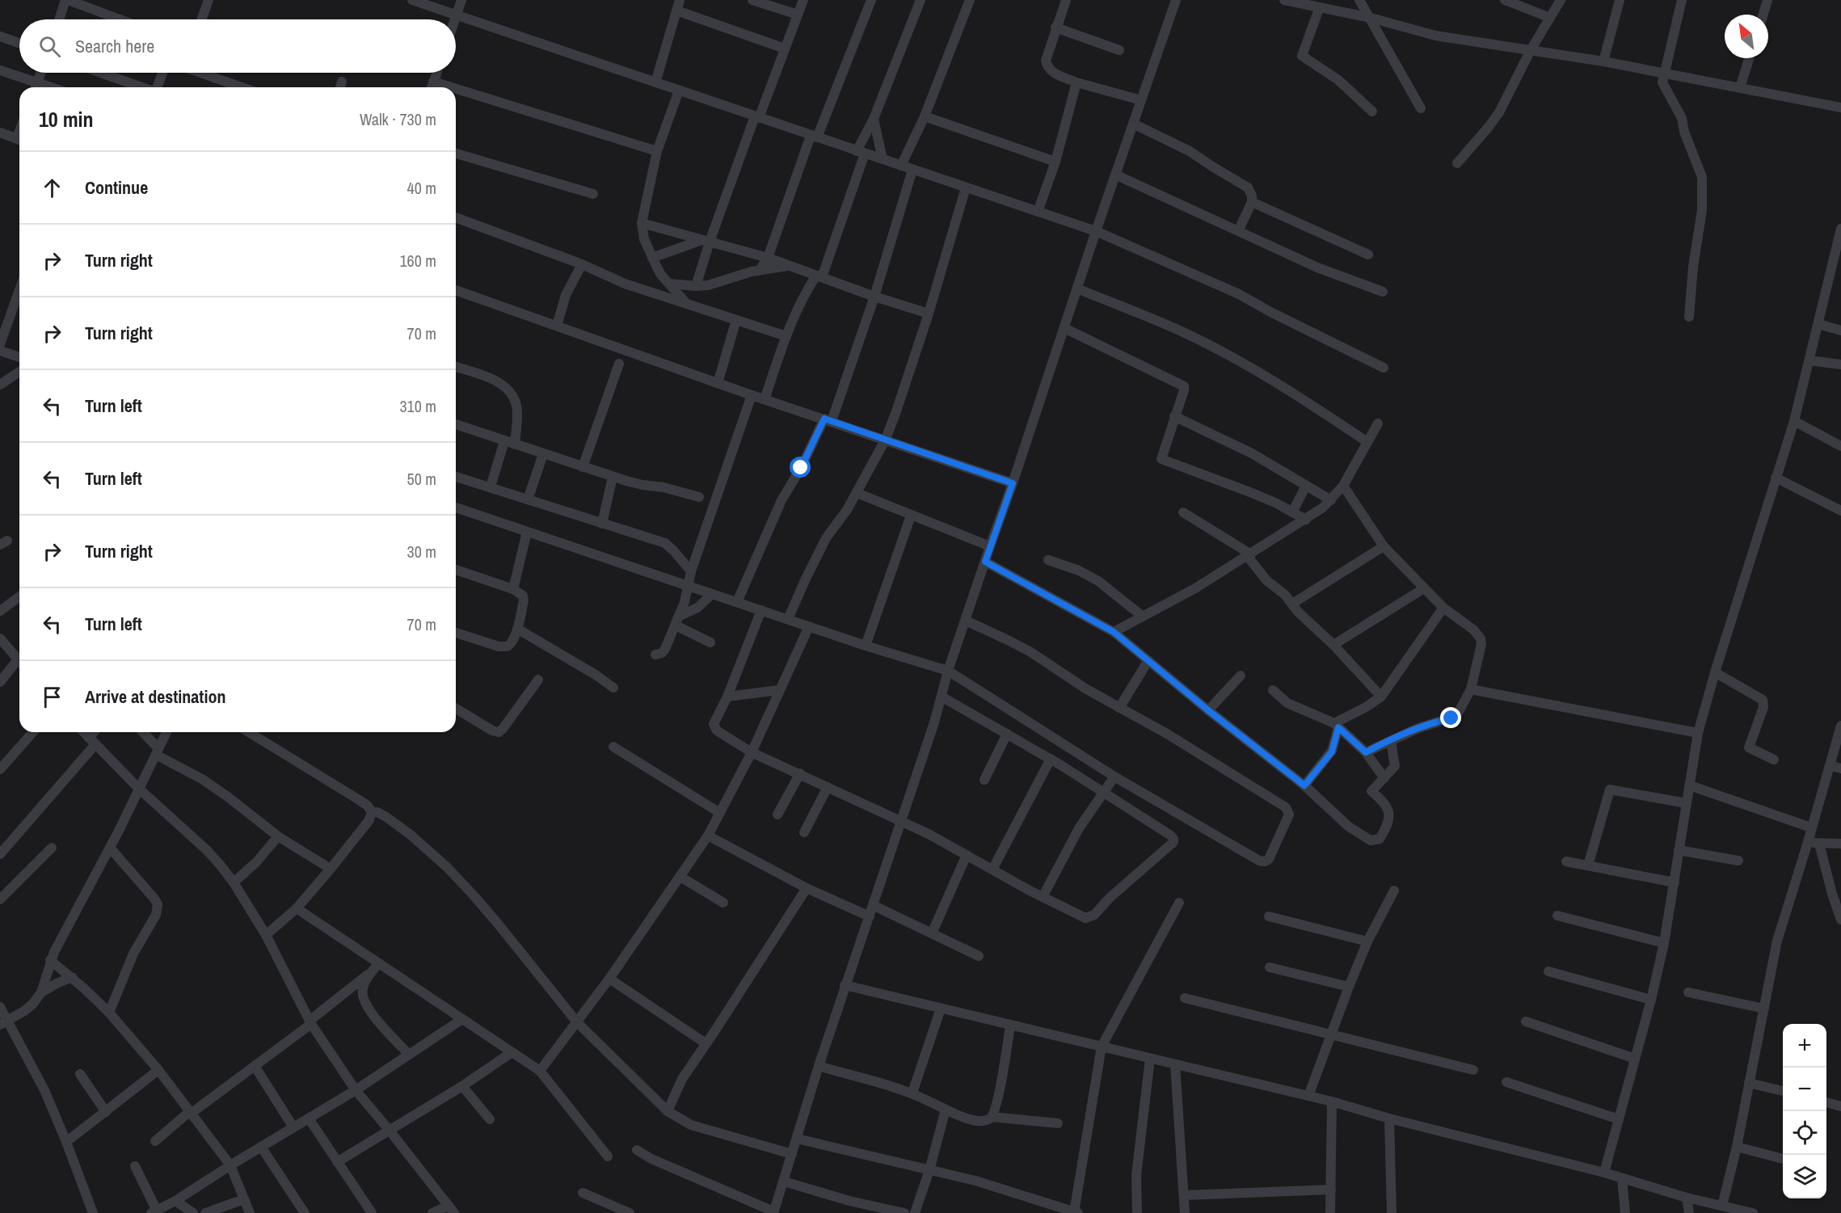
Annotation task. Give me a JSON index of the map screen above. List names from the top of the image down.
{
  "north": "top left",
  "page": {
    "search": "Search here",
    "heading": ["10 min", "Walk · 730 m"],
    "list": [
      ["Continue", "40 m"],
      ["Turn right", "160 m"],
      ["Turn right", "70 m"],
      ["Turn left", "310 m"],
      ["Turn left", "50 m"],
      ["Turn right", "30 m"],
      ["Turn left", "70 m"],
      "Arrive at destination"
    ],
    "map_buttons": ["+", "−"]
  }
}
